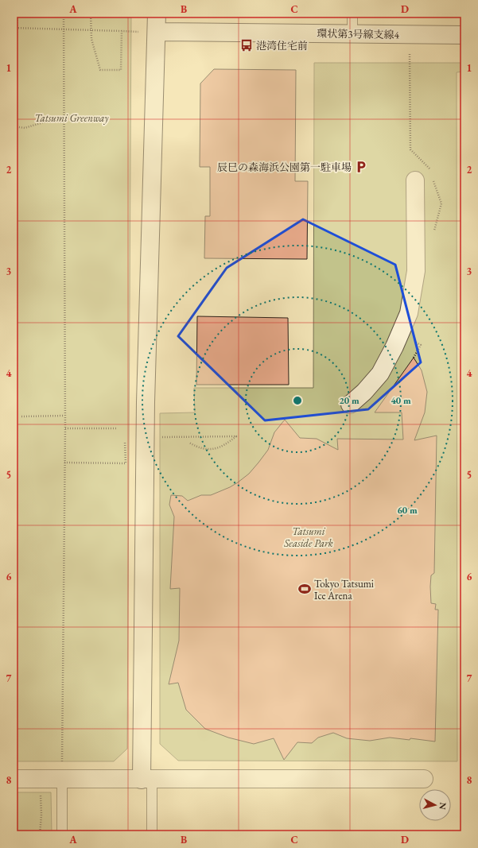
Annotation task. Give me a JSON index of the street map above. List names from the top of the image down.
{
  "streets": {
    "street": ["環状第3号線支線4"]
  },
  "parks": ["Tatsumi Greenway", "Tatsumi Seaside Park"],
  "places": {
    "bus stop": ["港湾住宅前"],
    "parking": ["辰巳の森海浜公園第一駐車場"],
    "sports": ["Tokyo Tatsumi Ice Arena"]
  },
  "north": "right",
  "grid": {
    "columns": [
      "A",
      "B",
      "C",
      "D"
    ],
    "rows": [
      "1",
      "2",
      "3",
      "4",
      "5",
      "6",
      "7",
      "8"
    ]
  },
  "rings": ["20 m", "40 m", "60 m"]
}
